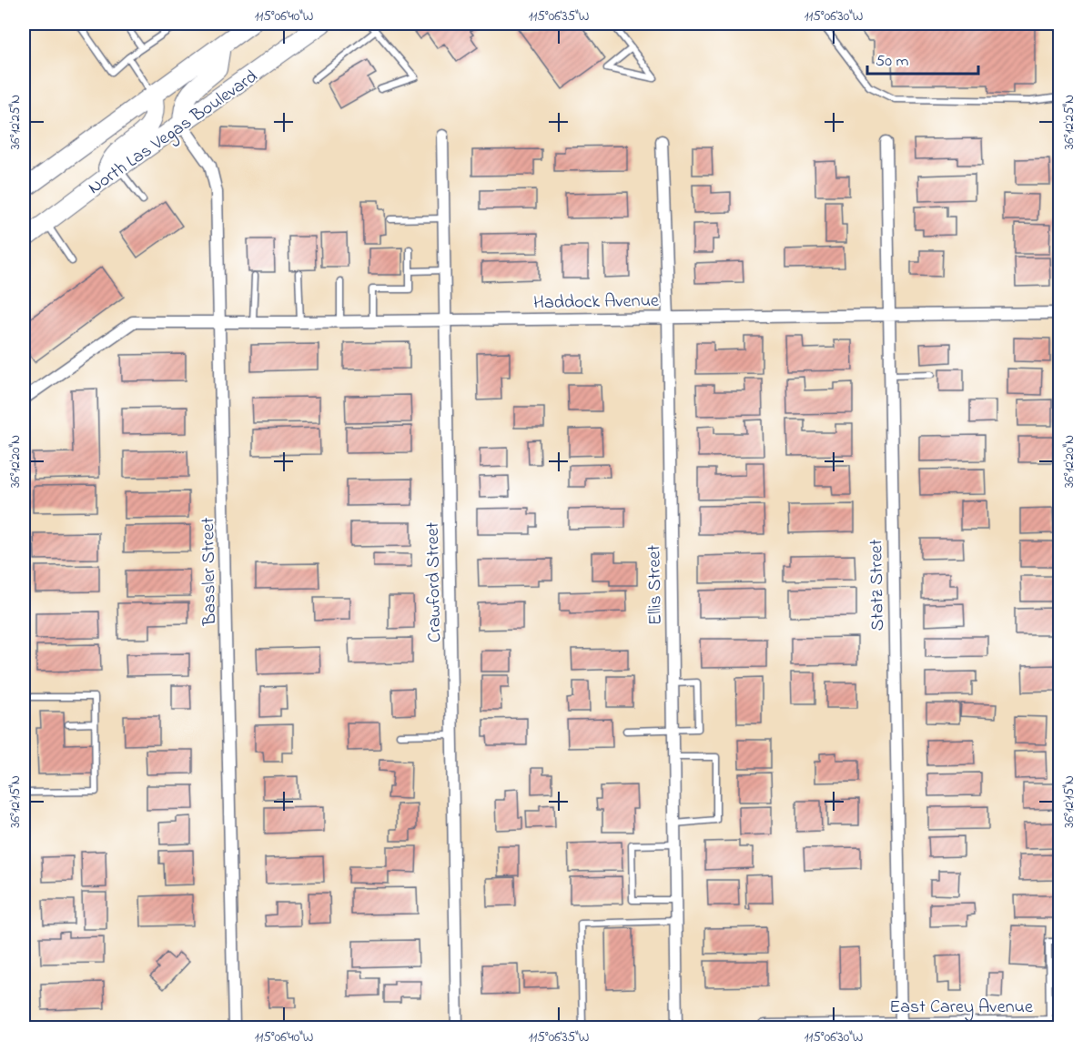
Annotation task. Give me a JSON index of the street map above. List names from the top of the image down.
{
  "streets": {
    "main road": ["North Las Vegas Boulevard", "East Carey Avenue"],
    "street": [
      "Haddock Avenue",
      "Bassler Street",
      "Crawford Street",
      "Ellis Street",
      "Statz Street"
    ]
  },
  "crossings": [
    ["North Las Vegas Boulevard", "Bassler Street"],
    ["Haddock Avenue", "Bassler Street"],
    ["Haddock Avenue", "Crawford Street"],
    ["Haddock Avenue", "Ellis Street"],
    ["Haddock Avenue", "Statz Street"],
    ["Statz Street", "East Carey Avenue"]
  ],
  "scale_bar": "50 m",
  "coordinates": [
    "115°06'40\"W",
    "115°06'35\"W",
    "115°06'30\"W",
    "36°12'25\"N",
    "36°12'20\"N",
    "36°12'15\"N"
  ]
}
